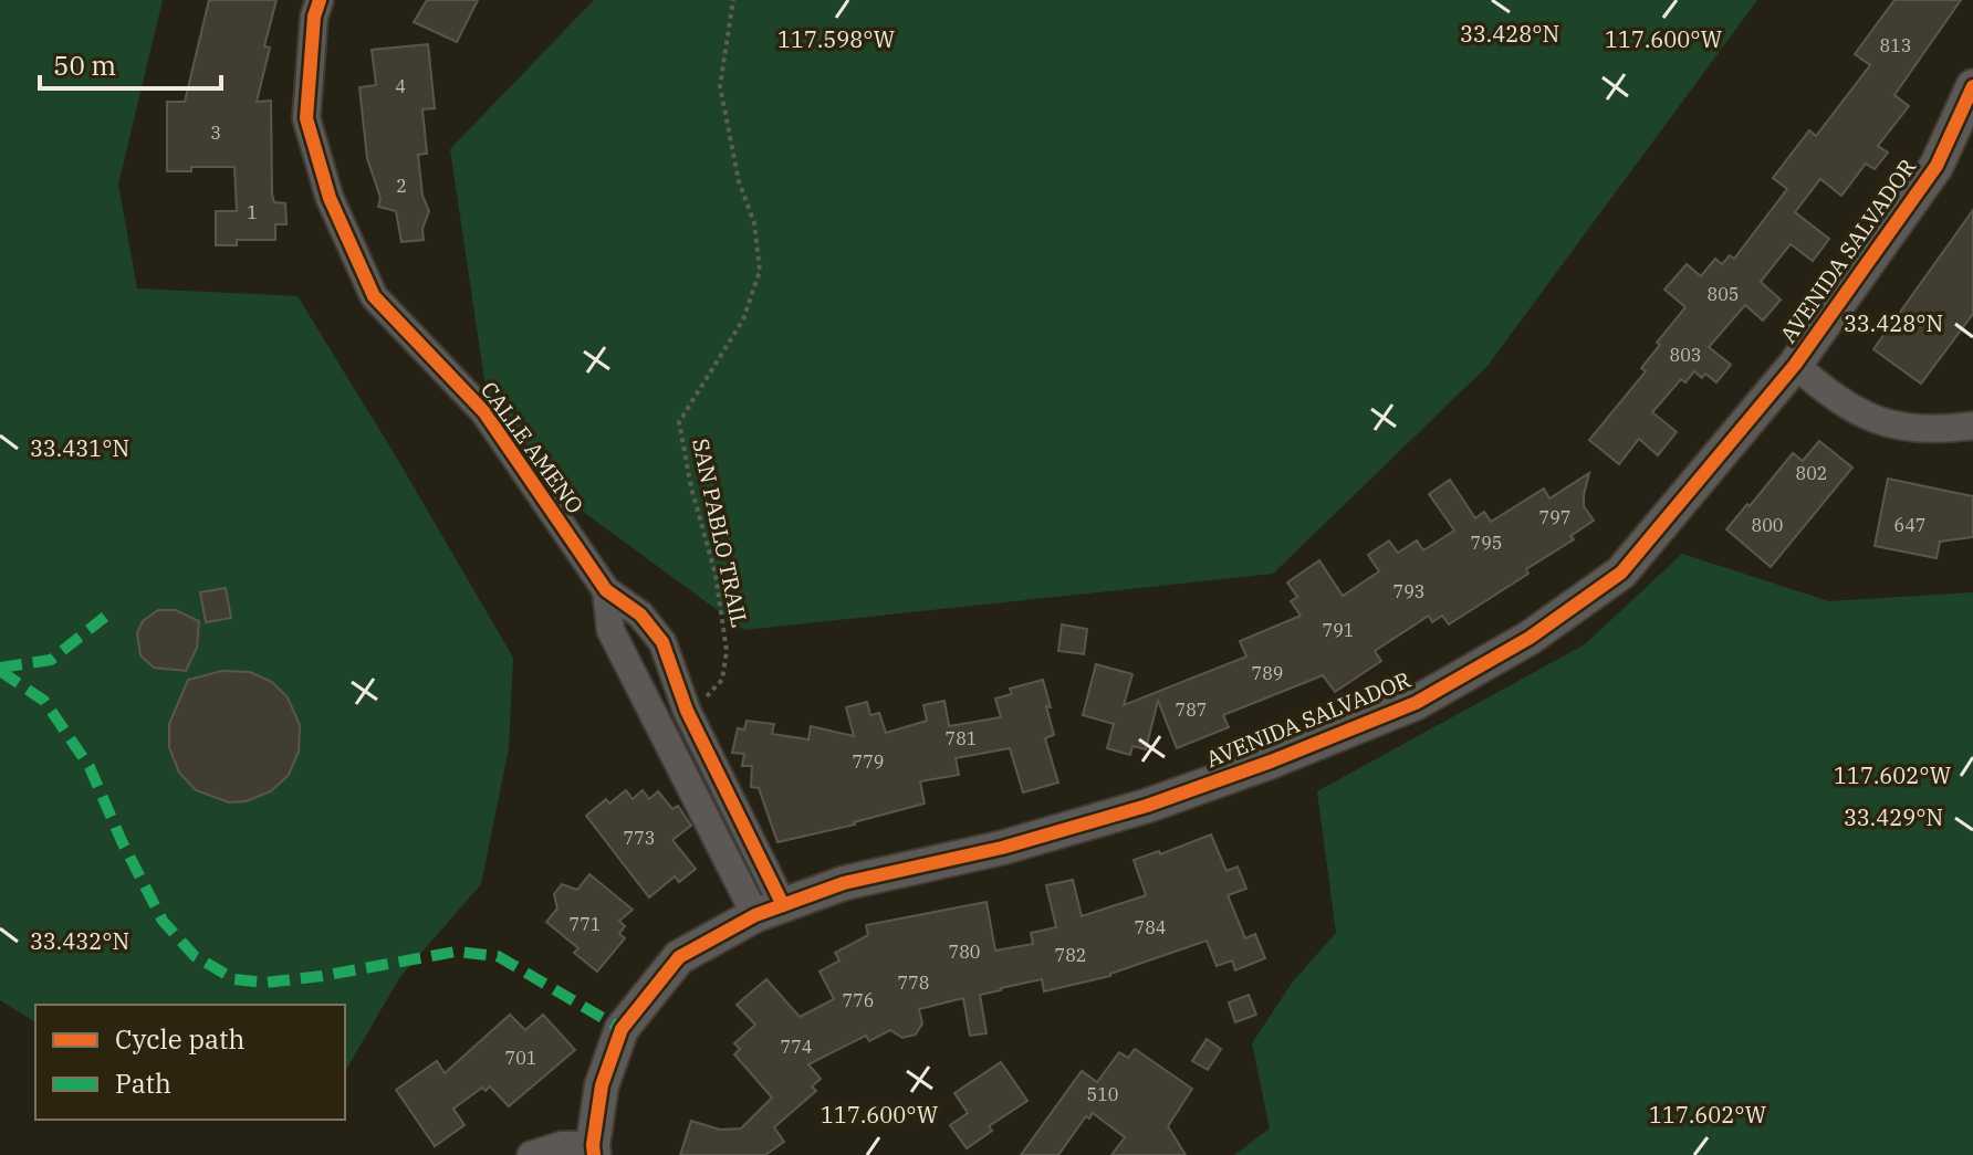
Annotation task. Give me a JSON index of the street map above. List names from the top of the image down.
{
  "streets": {
    "street": ["AVENIDA SALVADOR", "CALLE AMENO"],
    "path": ["SAN PABLO TRAIL"]
  },
  "crossings": [
    ["AVENIDA SALVADOR", "CALLE AMENO"],
    ["CALLE AMENO", "SAN PABLO TRAIL"]
  ],
  "house_numbers": [
    "813",
    "4",
    "3",
    "2",
    "1",
    "805",
    "803",
    "802",
    "797",
    "800",
    "647",
    "795",
    "793",
    "791",
    "789",
    "787",
    "781",
    "779",
    "773",
    "771",
    "784",
    "780",
    "782",
    "778",
    "776",
    "774",
    "701",
    "510"
  ],
  "legend": ["Cycle path", "Path"],
  "scale_bar": "50 m",
  "coordinates": [
    "33.428°N",
    "117.598°W",
    "117.600°W",
    "33.431°N",
    "117.602°W",
    "33.429°N",
    "33.432°N"
  ]
}
